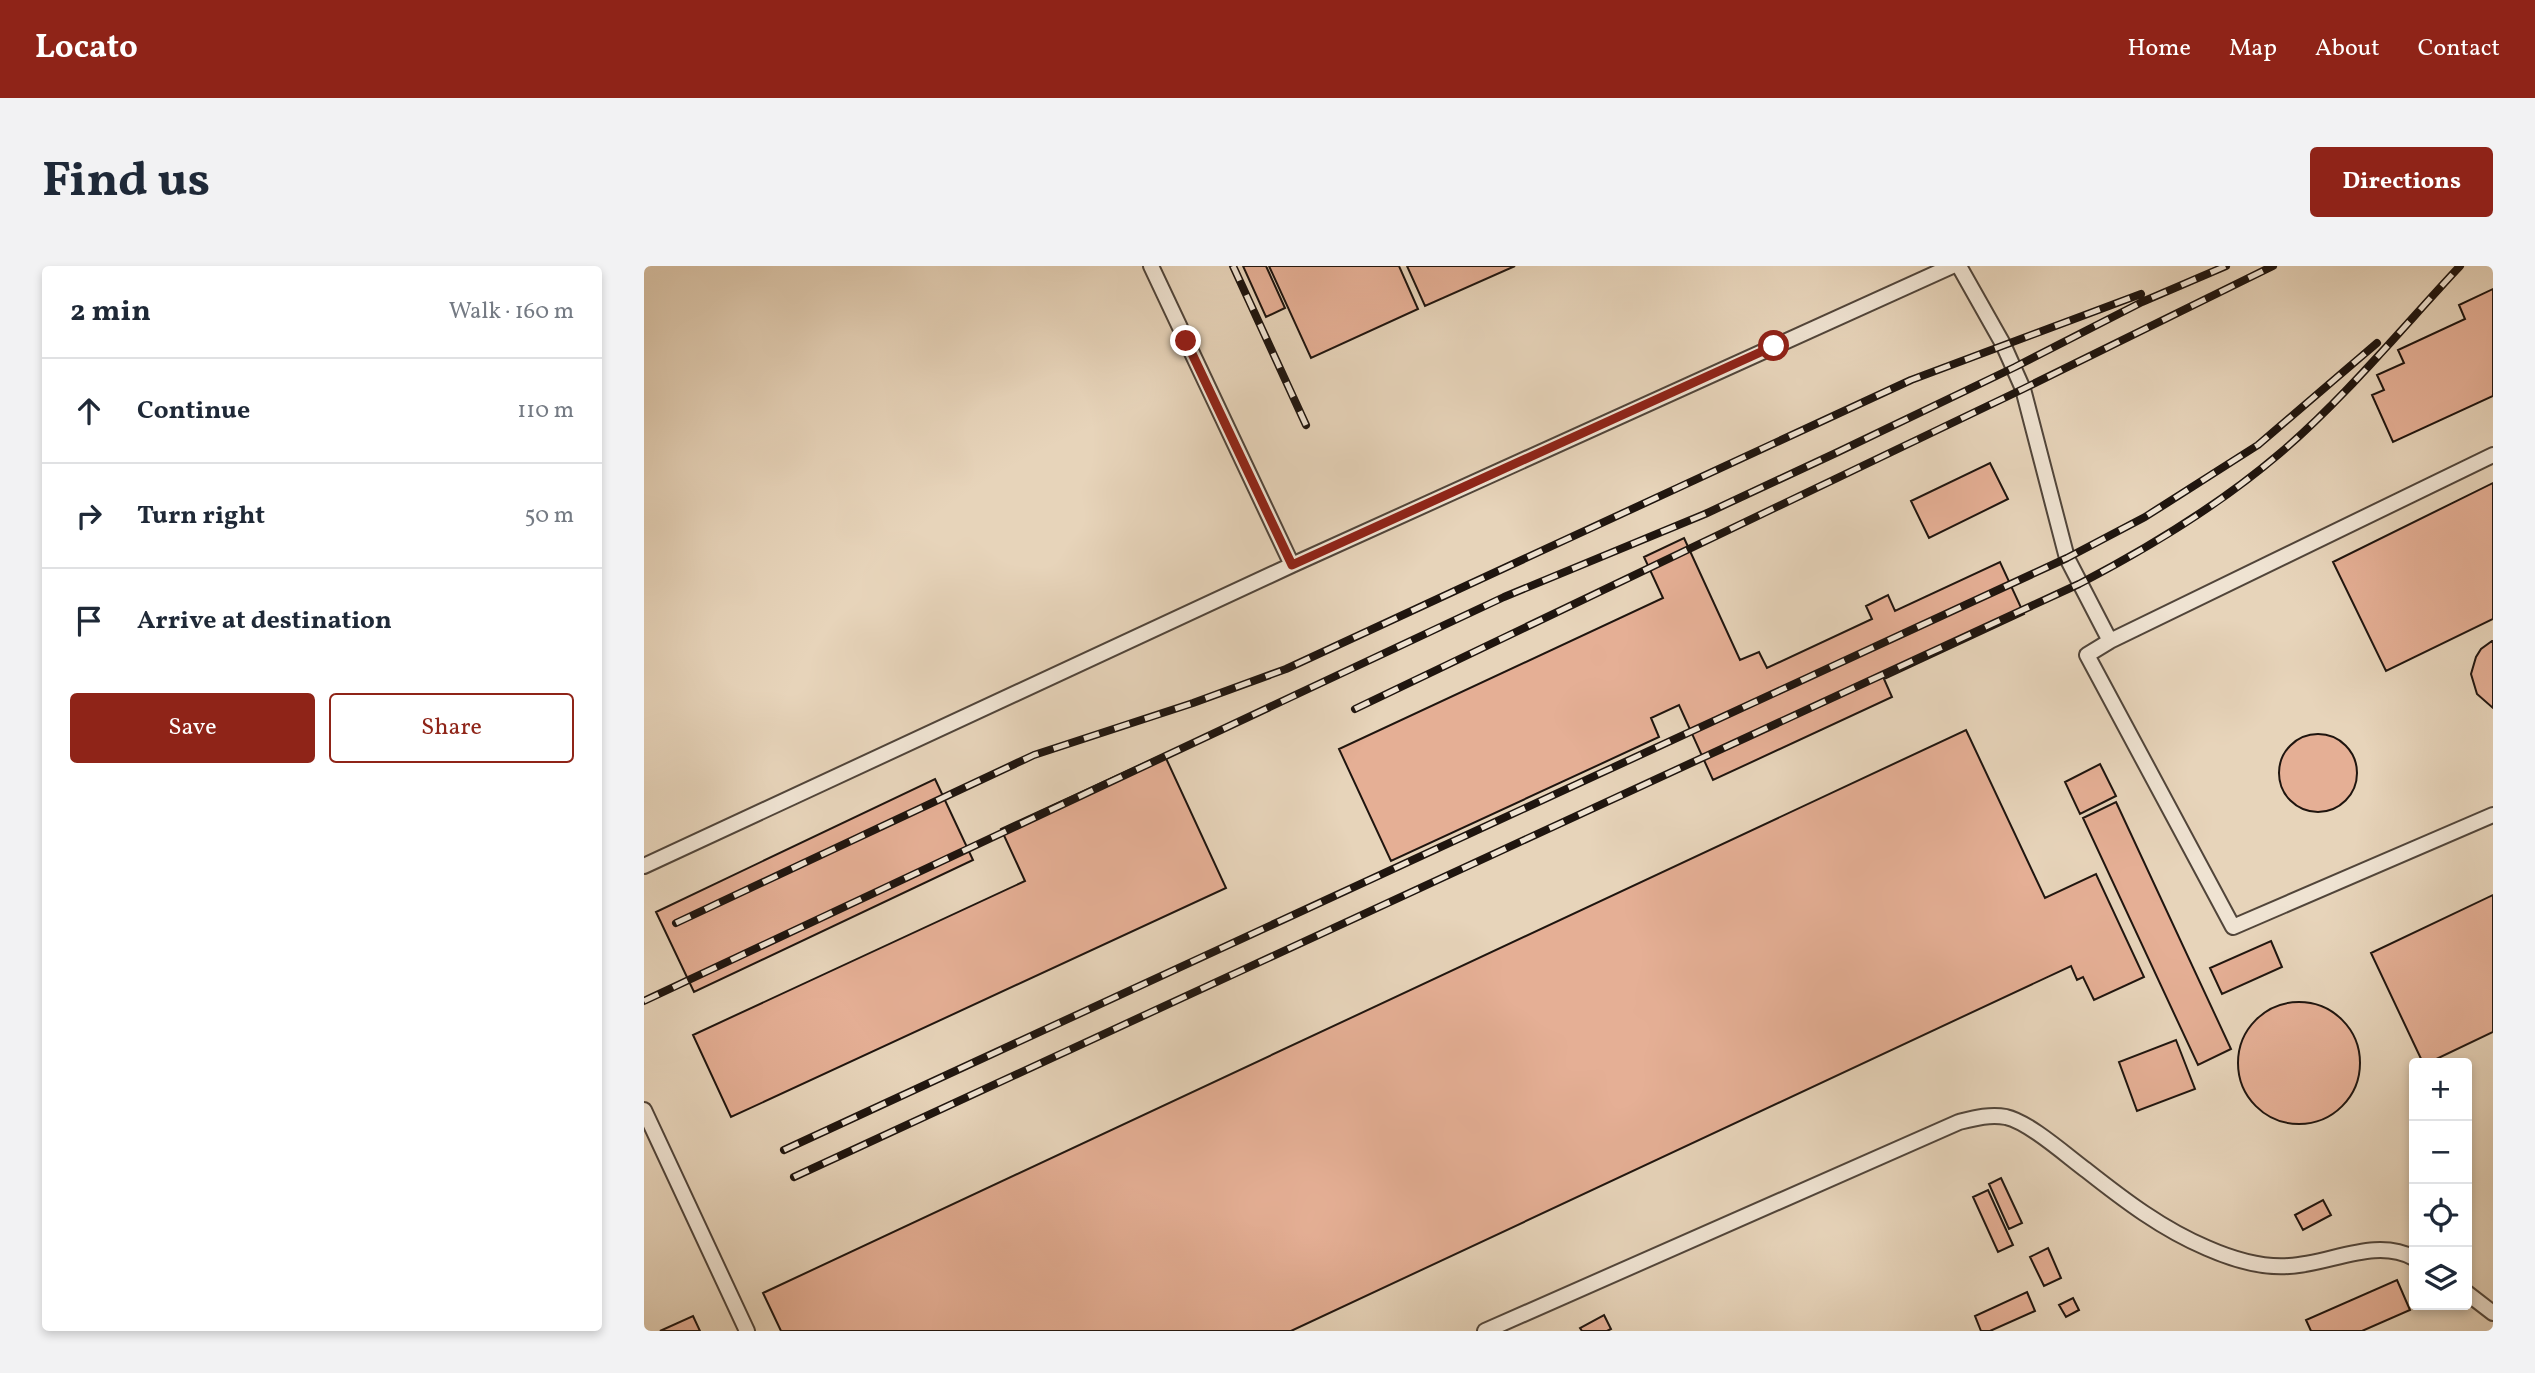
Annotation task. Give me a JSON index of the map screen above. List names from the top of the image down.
{
  "page": {
    "header": "Locato",
    "nav": [
      "Home",
      "Map",
      "About",
      "Contact"
    ],
    "buttons": [
      "Directions",
      ["Save", "Share"]
    ],
    "title": "Find us",
    "heading": ["2 min", "Walk · 160 m"],
    "list": [
      ["Continue", "110 m"],
      ["Turn right", "50 m"],
      "Arrive at destination"
    ],
    "map_buttons": ["+", "−"]
  }
}
